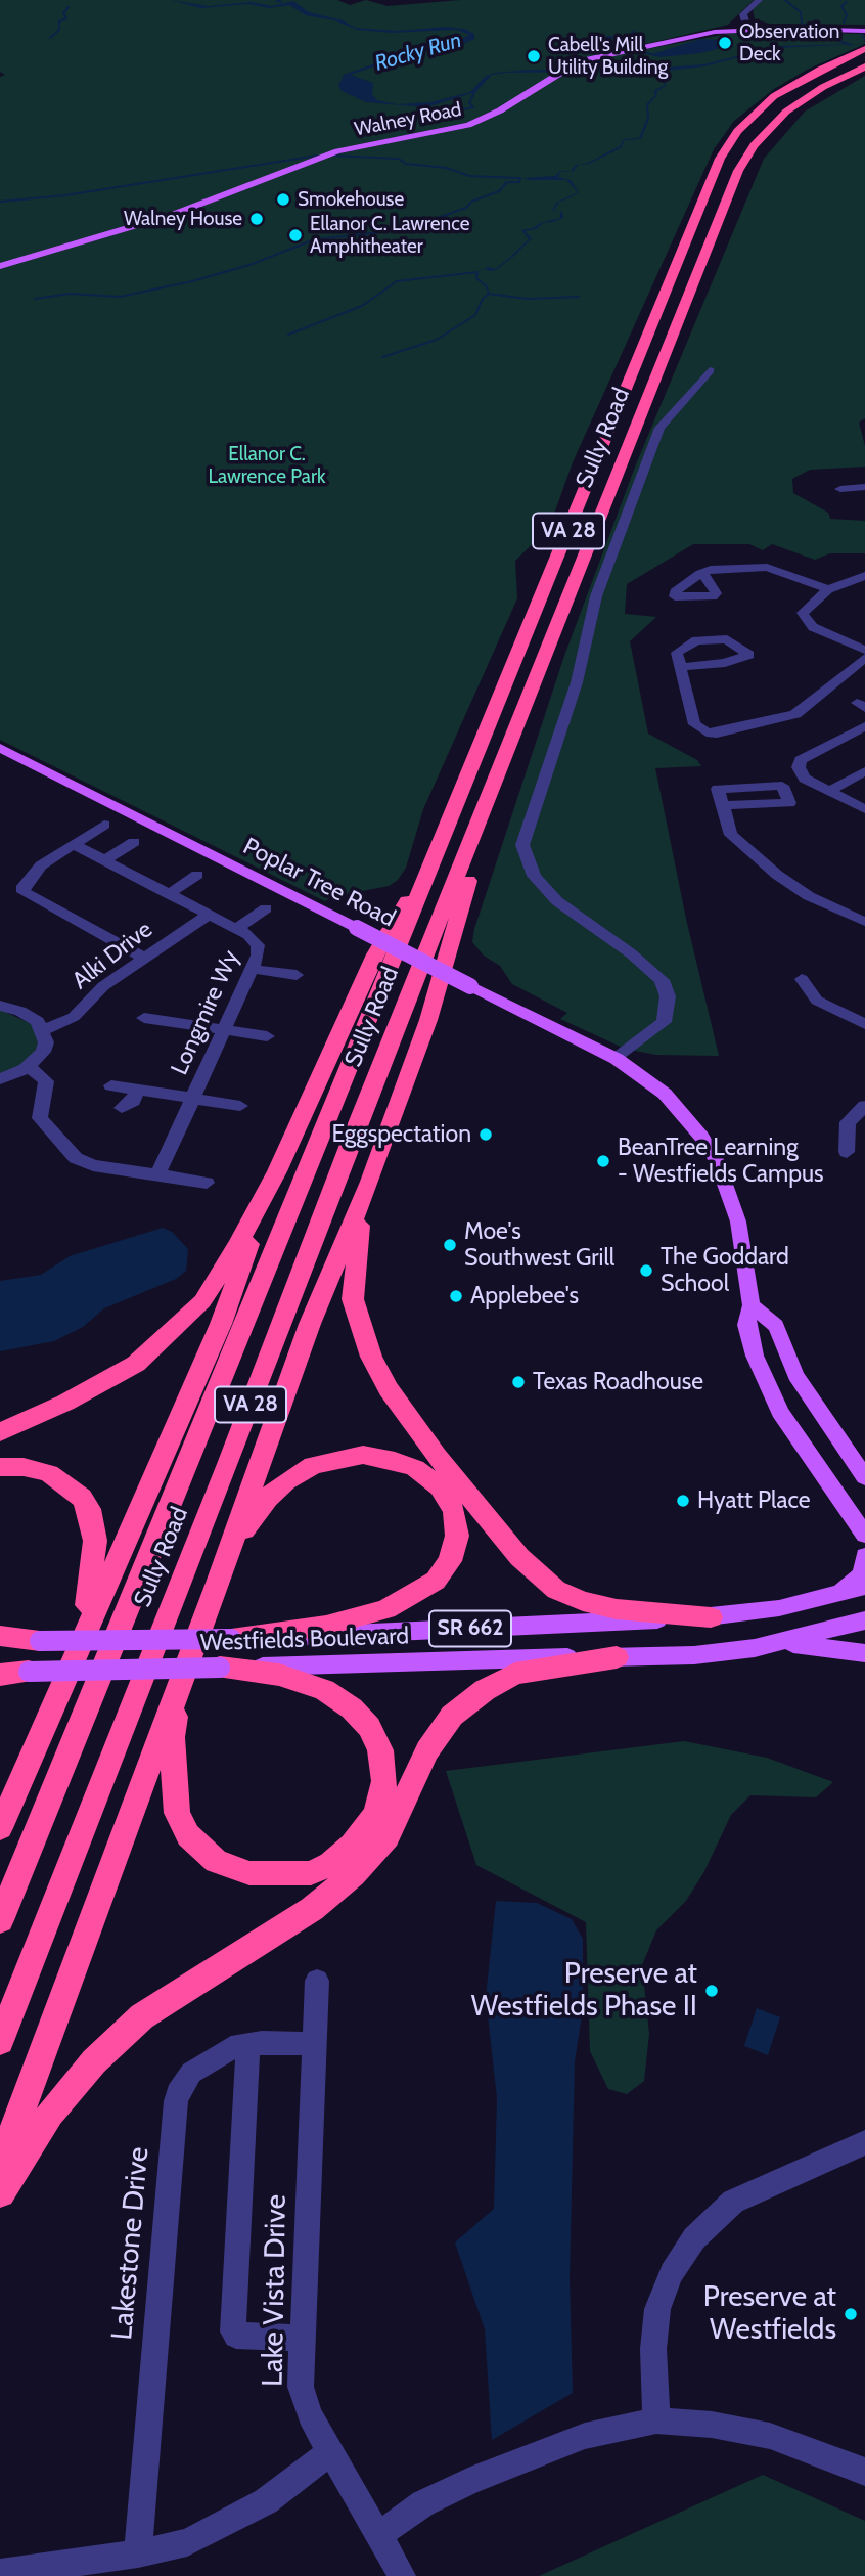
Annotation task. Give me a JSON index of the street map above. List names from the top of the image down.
{
  "streets": {
    "highway": ["Sully Road", "VA 28"],
    "main road": [
      "Walney Road",
      "Poplar Tree Road",
      "SR 662",
      "Westfields Boulevard"
    ],
    "street": [
      "Alki Drive",
      "Longmire Wy",
      "Lakestone Drive",
      "Lake Vista Drive"
    ]
  },
  "crossings": [
    ["Alki Drive", "Longmire Wy"],
    ["Lakestone Drive", "Lake Vista Drive"]
  ],
  "water": ["Rocky Run"],
  "parks": ["Ellanor C. Lawrence Park"],
  "places": [
    "Observation Deck",
    "Cabell's Mill Utility Building",
    "Smokehouse",
    "Walney House",
    "Ellanor C. Lawrence Amphitheater",
    "Eggspectation",
    "BeanTree Learning - Westfields Campus",
    "Moe's Southwest Grill",
    "The Goddard School",
    "Applebee's",
    "Texas Roadhouse",
    "Hyatt Place",
    "Preserve at Westfields Phase II",
    "Preserve at Westfields"
  ]
}
